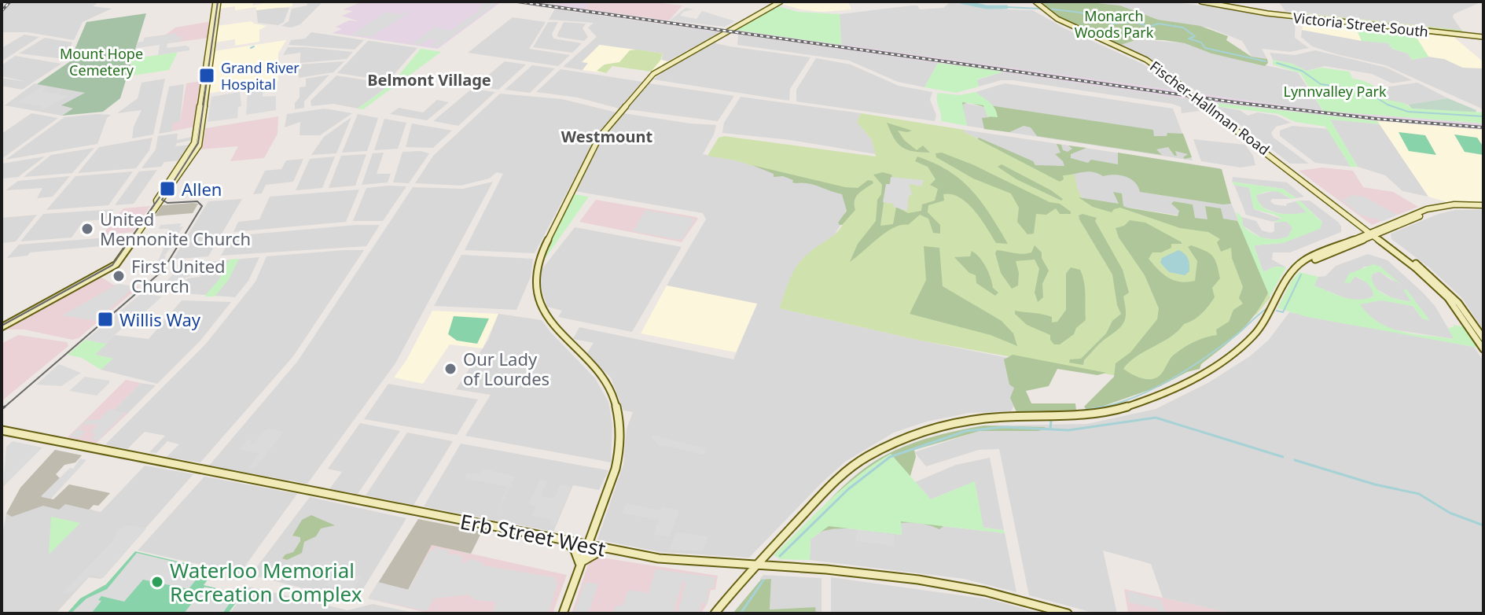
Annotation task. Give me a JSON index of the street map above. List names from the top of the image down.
{
  "streets": {
    "main road": ["Victoria Street South", "Fischer-Hallman Road", "Erb Street West"]
  },
  "districts": ["Belmont Village", "Westmount"],
  "parks": ["Monarch Woods Park", "Mount Hope Cemetery", "Lynnvalley Park"],
  "places": {
    "transit": ["Grand River Hospital", "Allen", "Willis Way"],
    "other": [
      "United Mennonite Church",
      "First United Church",
      "Our Lady of Lourdes",
      "Waterloo Memorial Recreation Complex"
    ]
  }
}
